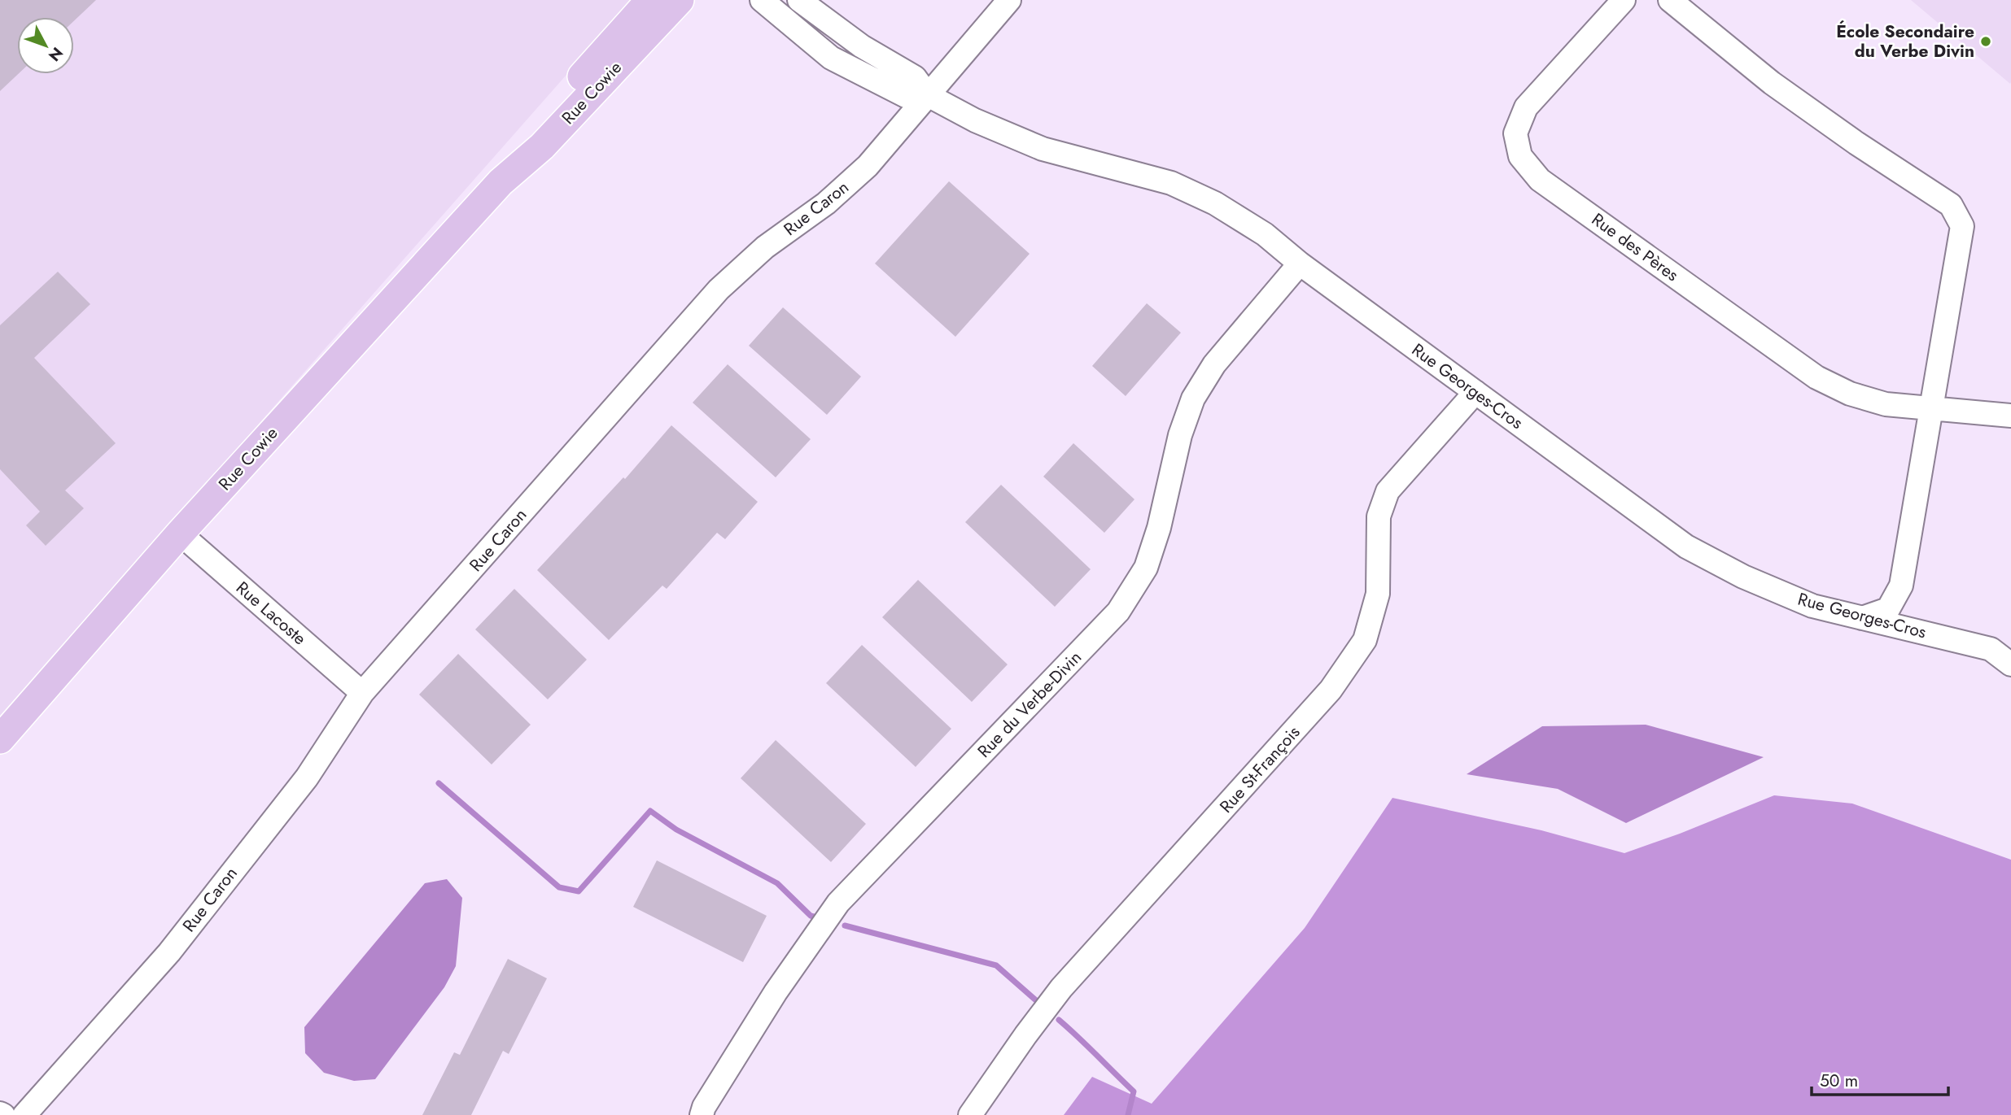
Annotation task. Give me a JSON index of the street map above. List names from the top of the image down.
{
  "streets": {
    "main road": ["Rue Cowie"],
    "street": [
      "Rue Caron",
      "Rue des Pères",
      "Rue Georges-Cros",
      "Rue Lacoste",
      "Rue du Verbe-Divin",
      "Rue St-François"
    ]
  },
  "crossings": [
    ["Rue Cowie", "Rue Lacoste"],
    ["Rue Caron", "Rue Georges-Cros"],
    ["Rue Caron", "Rue Lacoste"],
    ["Rue Georges-Cros", "Rue du Verbe-Divin"],
    ["Rue Georges-Cros", "Rue St-François"]
  ],
  "places": ["École Secondaire du Verbe Divin"],
  "scale_bar": "50 m",
  "north": "bottom right"
}
